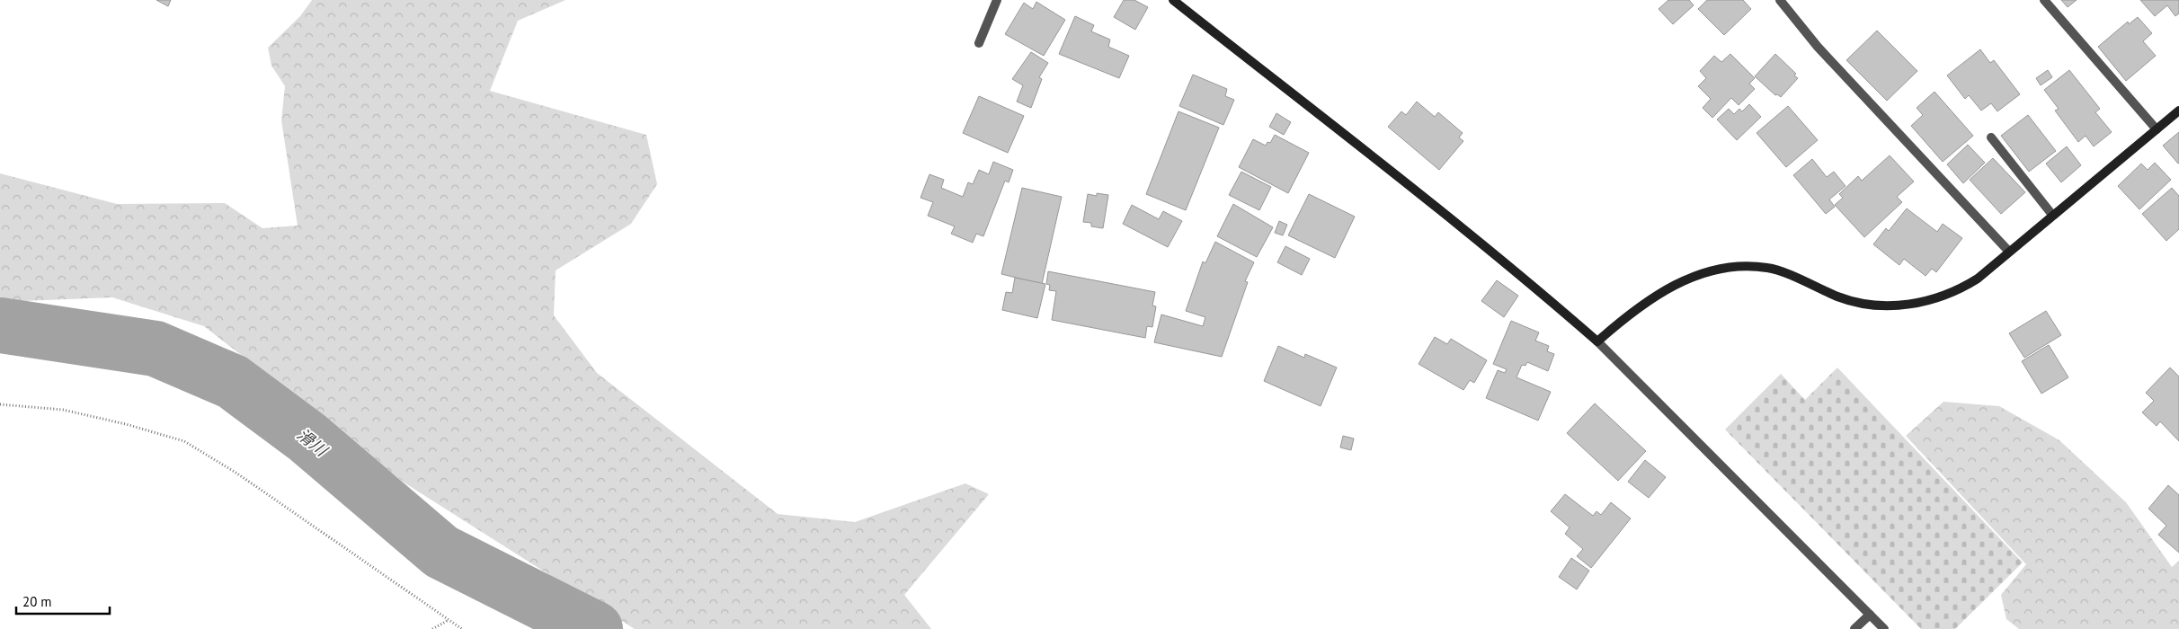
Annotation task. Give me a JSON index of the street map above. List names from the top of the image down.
{
  "water": ["滑川"],
  "scale_bar": "20 m"
}
